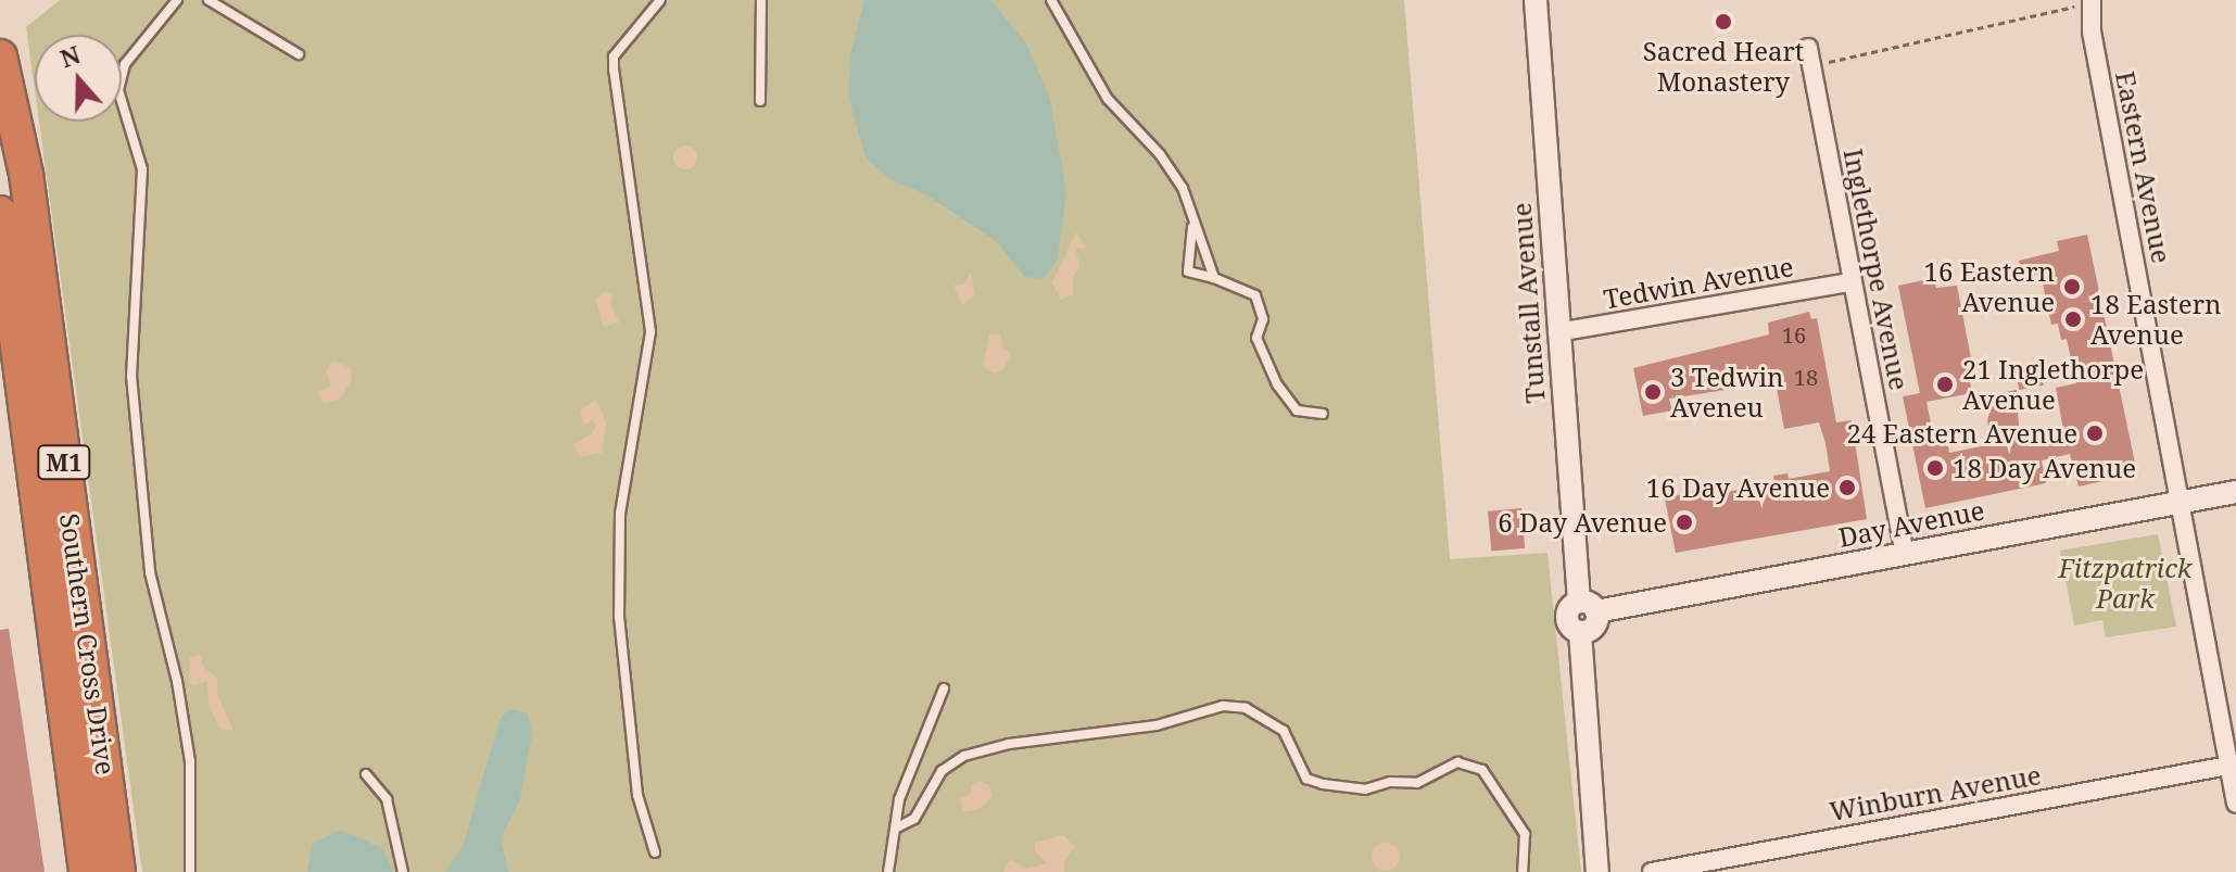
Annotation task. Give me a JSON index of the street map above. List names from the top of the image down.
{
  "streets": {
    "highway": ["M1", "Southern Cross Drive"],
    "street": [
      "Eastern Avenue",
      "Inglethorpe Avenue",
      "Tedwin Avenue",
      "Tunstall Avenue",
      "Day Avenue",
      "Winburn Avenue"
    ]
  },
  "crossings": [
    ["Eastern Avenue", "Day Avenue"],
    ["Eastern Avenue", "Winburn Avenue"],
    ["Inglethorpe Avenue", "Tedwin Avenue"],
    ["Inglethorpe Avenue", "Day Avenue"],
    ["Tedwin Avenue", "Tunstall Avenue"],
    ["Tunstall Avenue", "Day Avenue"]
  ],
  "parks": ["Fitzpatrick Park"],
  "places": [
    "Sacred Heart Monastery",
    "16 Eastern Avenue",
    "18 Eastern Avenue",
    "21 Inglethorpe Avenue",
    "3 Tedwin Aveneu",
    "24 Eastern Avenue",
    "18 Day Avenue",
    "16 Day Avenue",
    "6 Day Avenue"
  ],
  "house_numbers": ["16", "18"],
  "north": "top"
}
